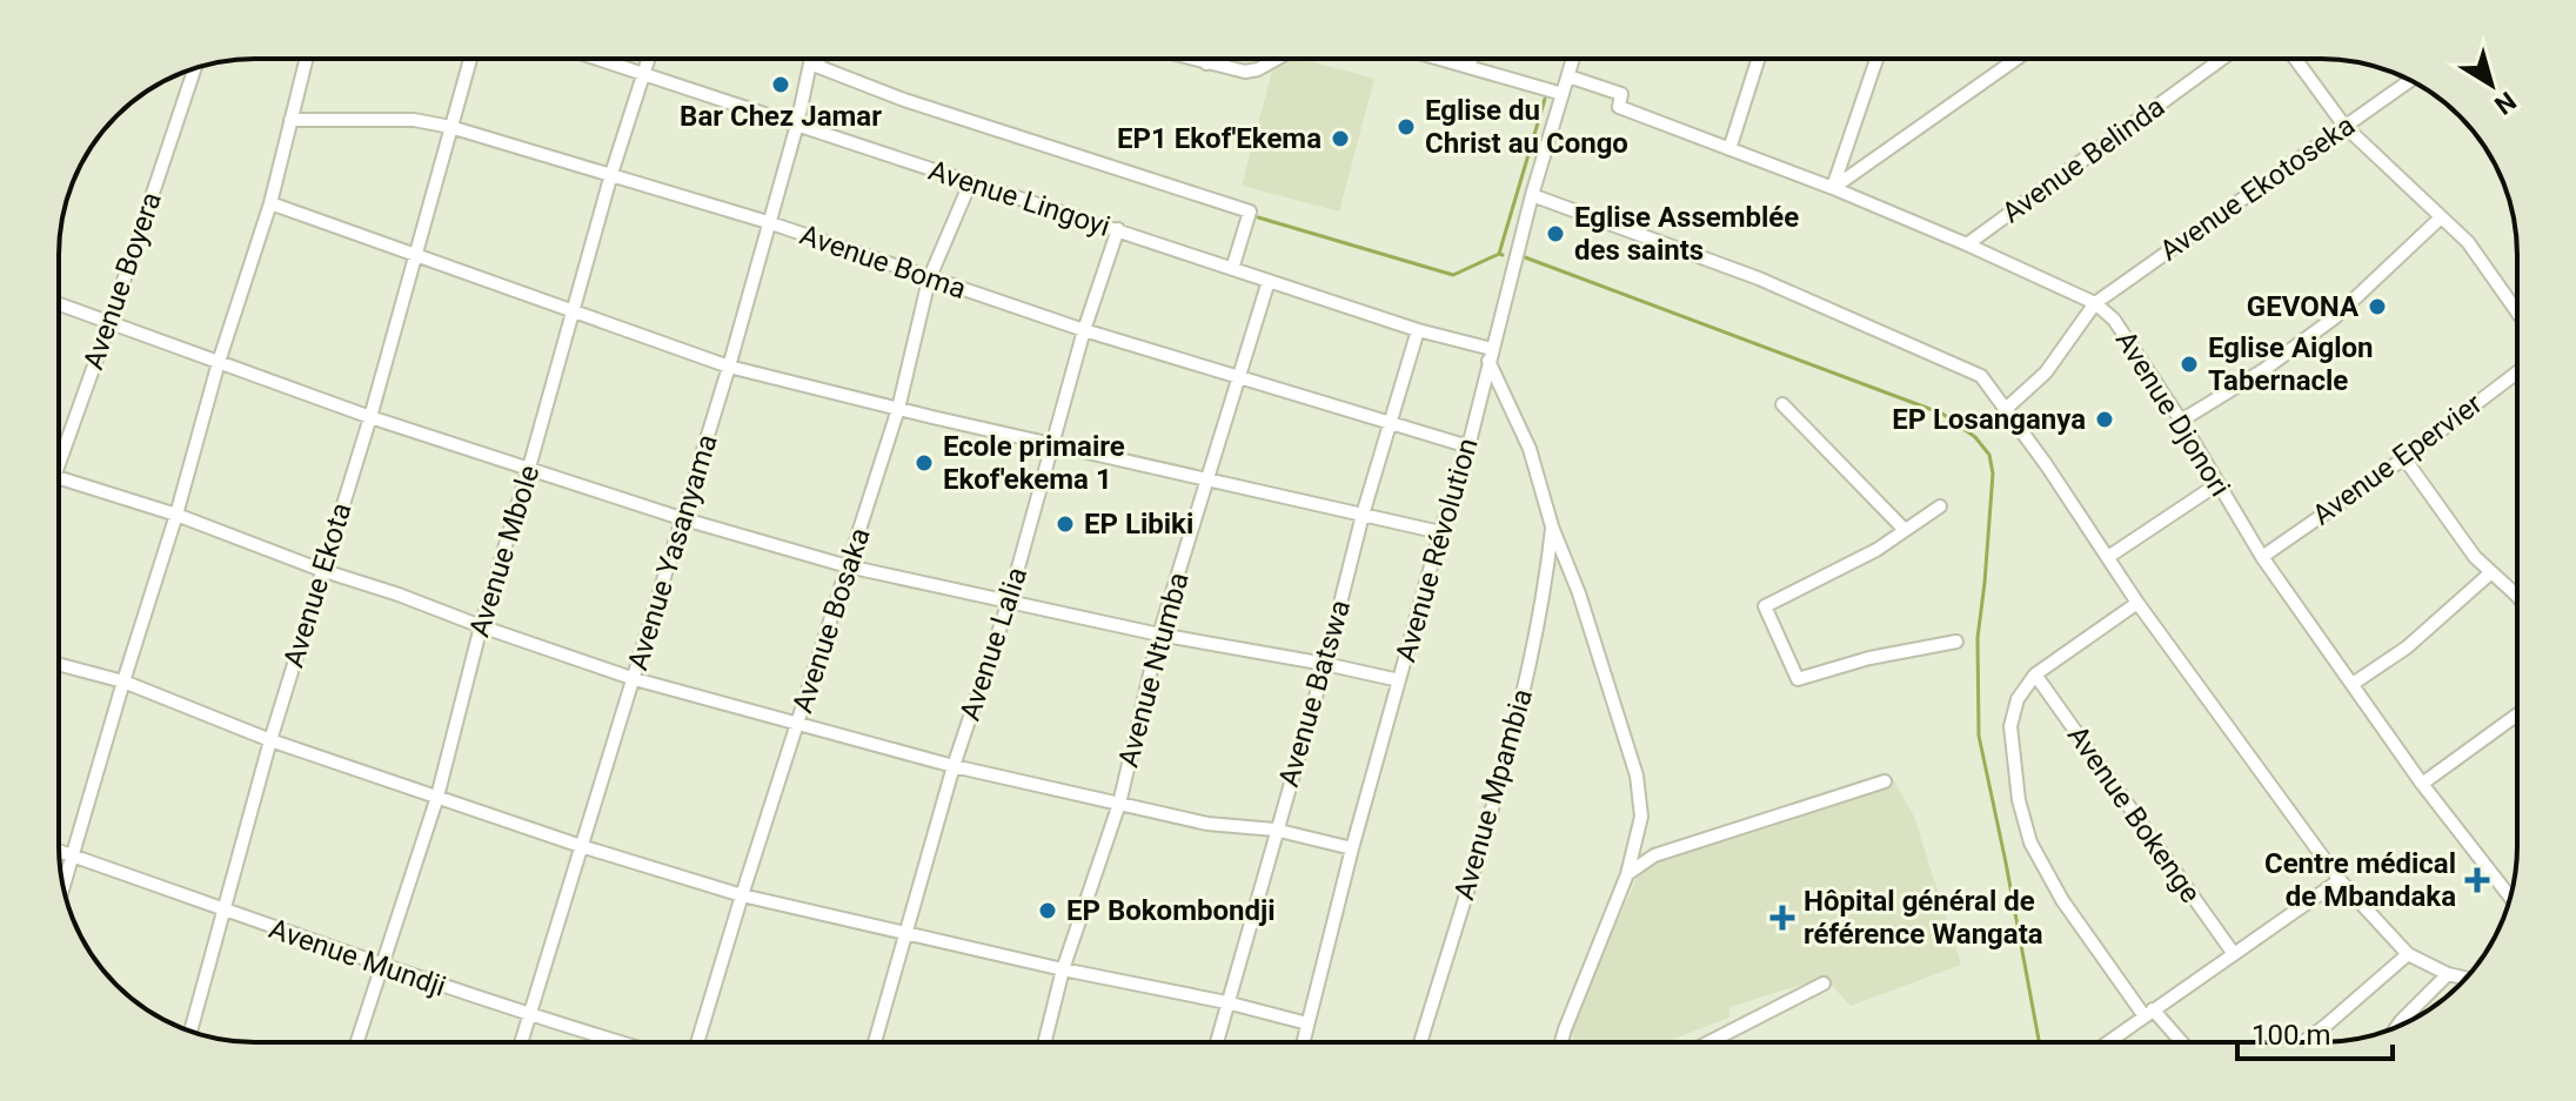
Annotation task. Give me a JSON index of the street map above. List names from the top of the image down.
{
  "streets": {
    "street": [
      "Avenue Belinda",
      "Avenue Ekotoseka",
      "Avenue Lingoyi",
      "Avenue Boma",
      "Avenue Boyera",
      "Avenue Djonori",
      "Avenue Epervier",
      "Avenue Révolution",
      "Avenue Mbole",
      "Avenue Yasanyama",
      "Avenue Ekota",
      "Avenue Bosaka",
      "Avenue Lalia",
      "Avenue Ntumba",
      "Avenue Batswa",
      "Avenue Mpambia",
      "Avenue Bokenge",
      "Avenue Mundji"
    ]
  },
  "crossings": [
    ["Avenue Belinda", "Avenue Djonori"],
    ["Avenue Ekotoseka", "Avenue Djonori"],
    ["Avenue Lingoyi", "Avenue Révolution"],
    ["Avenue Lingoyi", "Avenue Mbole"],
    ["Avenue Lingoyi", "Avenue Yasanyama"],
    ["Avenue Lingoyi", "Avenue Bosaka"],
    ["Avenue Lingoyi", "Avenue Lalia"],
    ["Avenue Lingoyi", "Avenue Ntumba"],
    ["Avenue Lingoyi", "Avenue Batswa"],
    ["Avenue Boma", "Avenue Révolution"],
    ["Avenue Boma", "Avenue Mbole"],
    ["Avenue Boma", "Avenue Yasanyama"],
    ["Avenue Boma", "Avenue Ekota"],
    ["Avenue Boma", "Avenue Bosaka"],
    ["Avenue Boma", "Avenue Lalia"],
    ["Avenue Boma", "Avenue Ntumba"],
    ["Avenue Boma", "Avenue Batswa"],
    ["Avenue Djonori", "Avenue Epervier"],
    ["Avenue Djonori", "Avenue Révolution"],
    ["Avenue Mbole", "Avenue Mundji"],
    ["Avenue Yasanyama", "Avenue Mundji"],
    ["Avenue Ekota", "Avenue Mundji"]
  ],
  "places": {
    "other": [
      "Bar Chez Jamar",
      "Eglise du Christ au Congo",
      "EP1 Ekof'Ekema",
      "Eglise Assemblée des saints",
      "GEVONA",
      "Eglise Aiglon Tabernacle",
      "EP Losanganya",
      "Ecole primaire Ekof'ekema 1",
      "EP Libiki",
      "EP Bokombondji"
    ],
    "health": ["Centre médical de Mbandaka", "Hôpital général de référence Wangata"]
  },
  "scale_bar": "100 m",
  "north": "bottom right"
}
